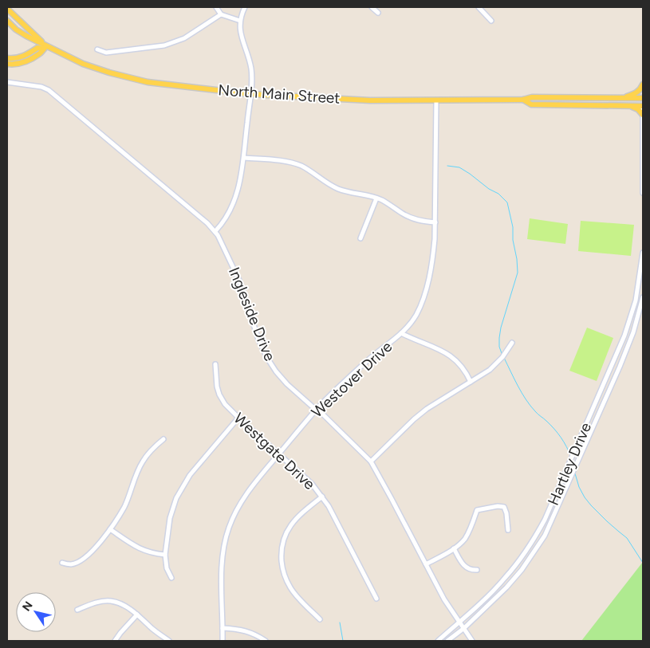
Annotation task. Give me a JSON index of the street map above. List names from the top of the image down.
{
  "streets": {
    "main road": ["North Main Street"],
    "street": [
      "Ingleside Drive",
      "Westover Drive",
      "Westgate Drive",
      "Hartley Drive"
    ]
  },
  "crossings": [
    ["North Main Street", "Westover Drive"],
    ["Ingleside Drive", "Westover Drive"],
    ["Ingleside Drive", "Hartley Drive"],
    ["Westover Drive", "Westgate Drive"]
  ],
  "north": "top left"
}
